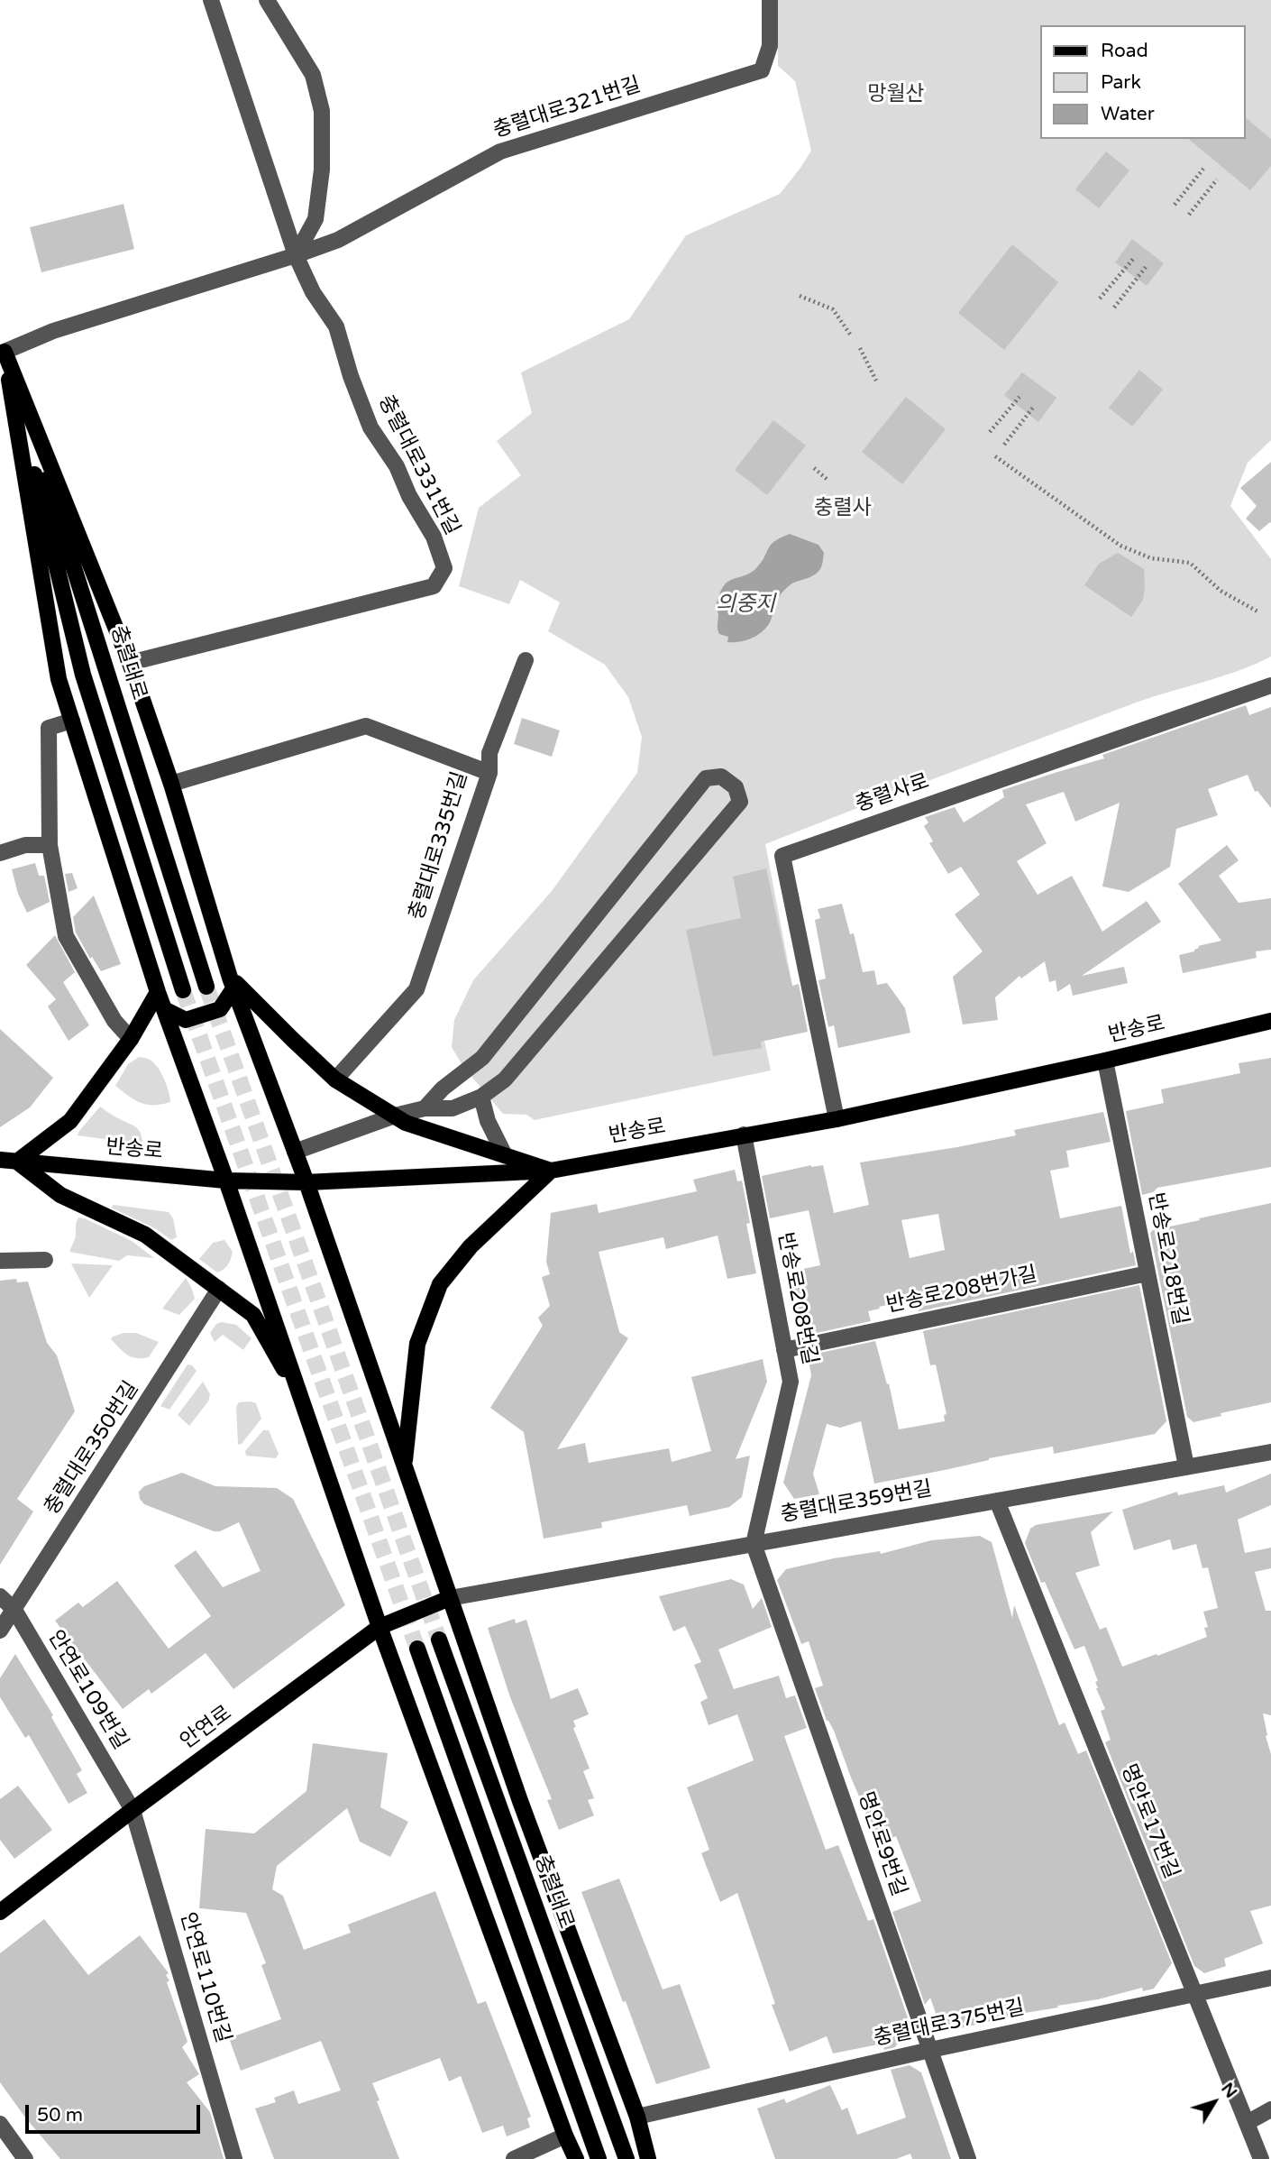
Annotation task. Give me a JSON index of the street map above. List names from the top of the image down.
{
  "streets": {
    "main road": ["충렬대로", "반송로", "안연로"],
    "street": [
      "충렬대로321번길",
      "충렬대로331번길",
      "충렬사로",
      "충렬대로335번길",
      "반송로218번길",
      "반송로208번가길",
      "반송로208번길",
      "충렬대로350번길",
      "충렬대로359번길",
      "안연로109번길",
      "명안로17번길",
      "명안로9번길",
      "안연로110번길",
      "충렬대로375번길"
    ]
  },
  "crossings": [
    ["충렬대로321번길", "충렬대로331번길"],
    ["충렬대로321번길", "충렬대로"],
    ["충렬사로", "반송로"],
    ["반송로", "반송로218번길"],
    ["반송로", "반송로208번길"],
    ["반송로218번길", "반송로208번가길"],
    ["반송로218번길", "충렬대로359번길"],
    ["반송로208번가길", "반송로208번길"],
    ["반송로208번길", "충렬대로359번길"],
    ["반송로208번길", "명안로9번길"],
    ["충렬대로350번길", "안연로109번길"],
    ["충렬대로359번길", "안연로"],
    ["충렬대로359번길", "명안로17번길"],
    ["충렬대로359번길", "명안로9번길"],
    ["안연로109번길", "안연로"],
    ["안연로109번길", "안연로110번길"],
    ["안연로", "안연로110번길"],
    ["명안로17번길", "충렬대로375번길"],
    ["명안로9번길", "충렬대로375번길"]
  ],
  "water": ["의중지"],
  "parks": ["망월산", "충렬사"],
  "legend": ["Road", "Park", "Water"],
  "scale_bar": "50 m",
  "north": "top right"
}
